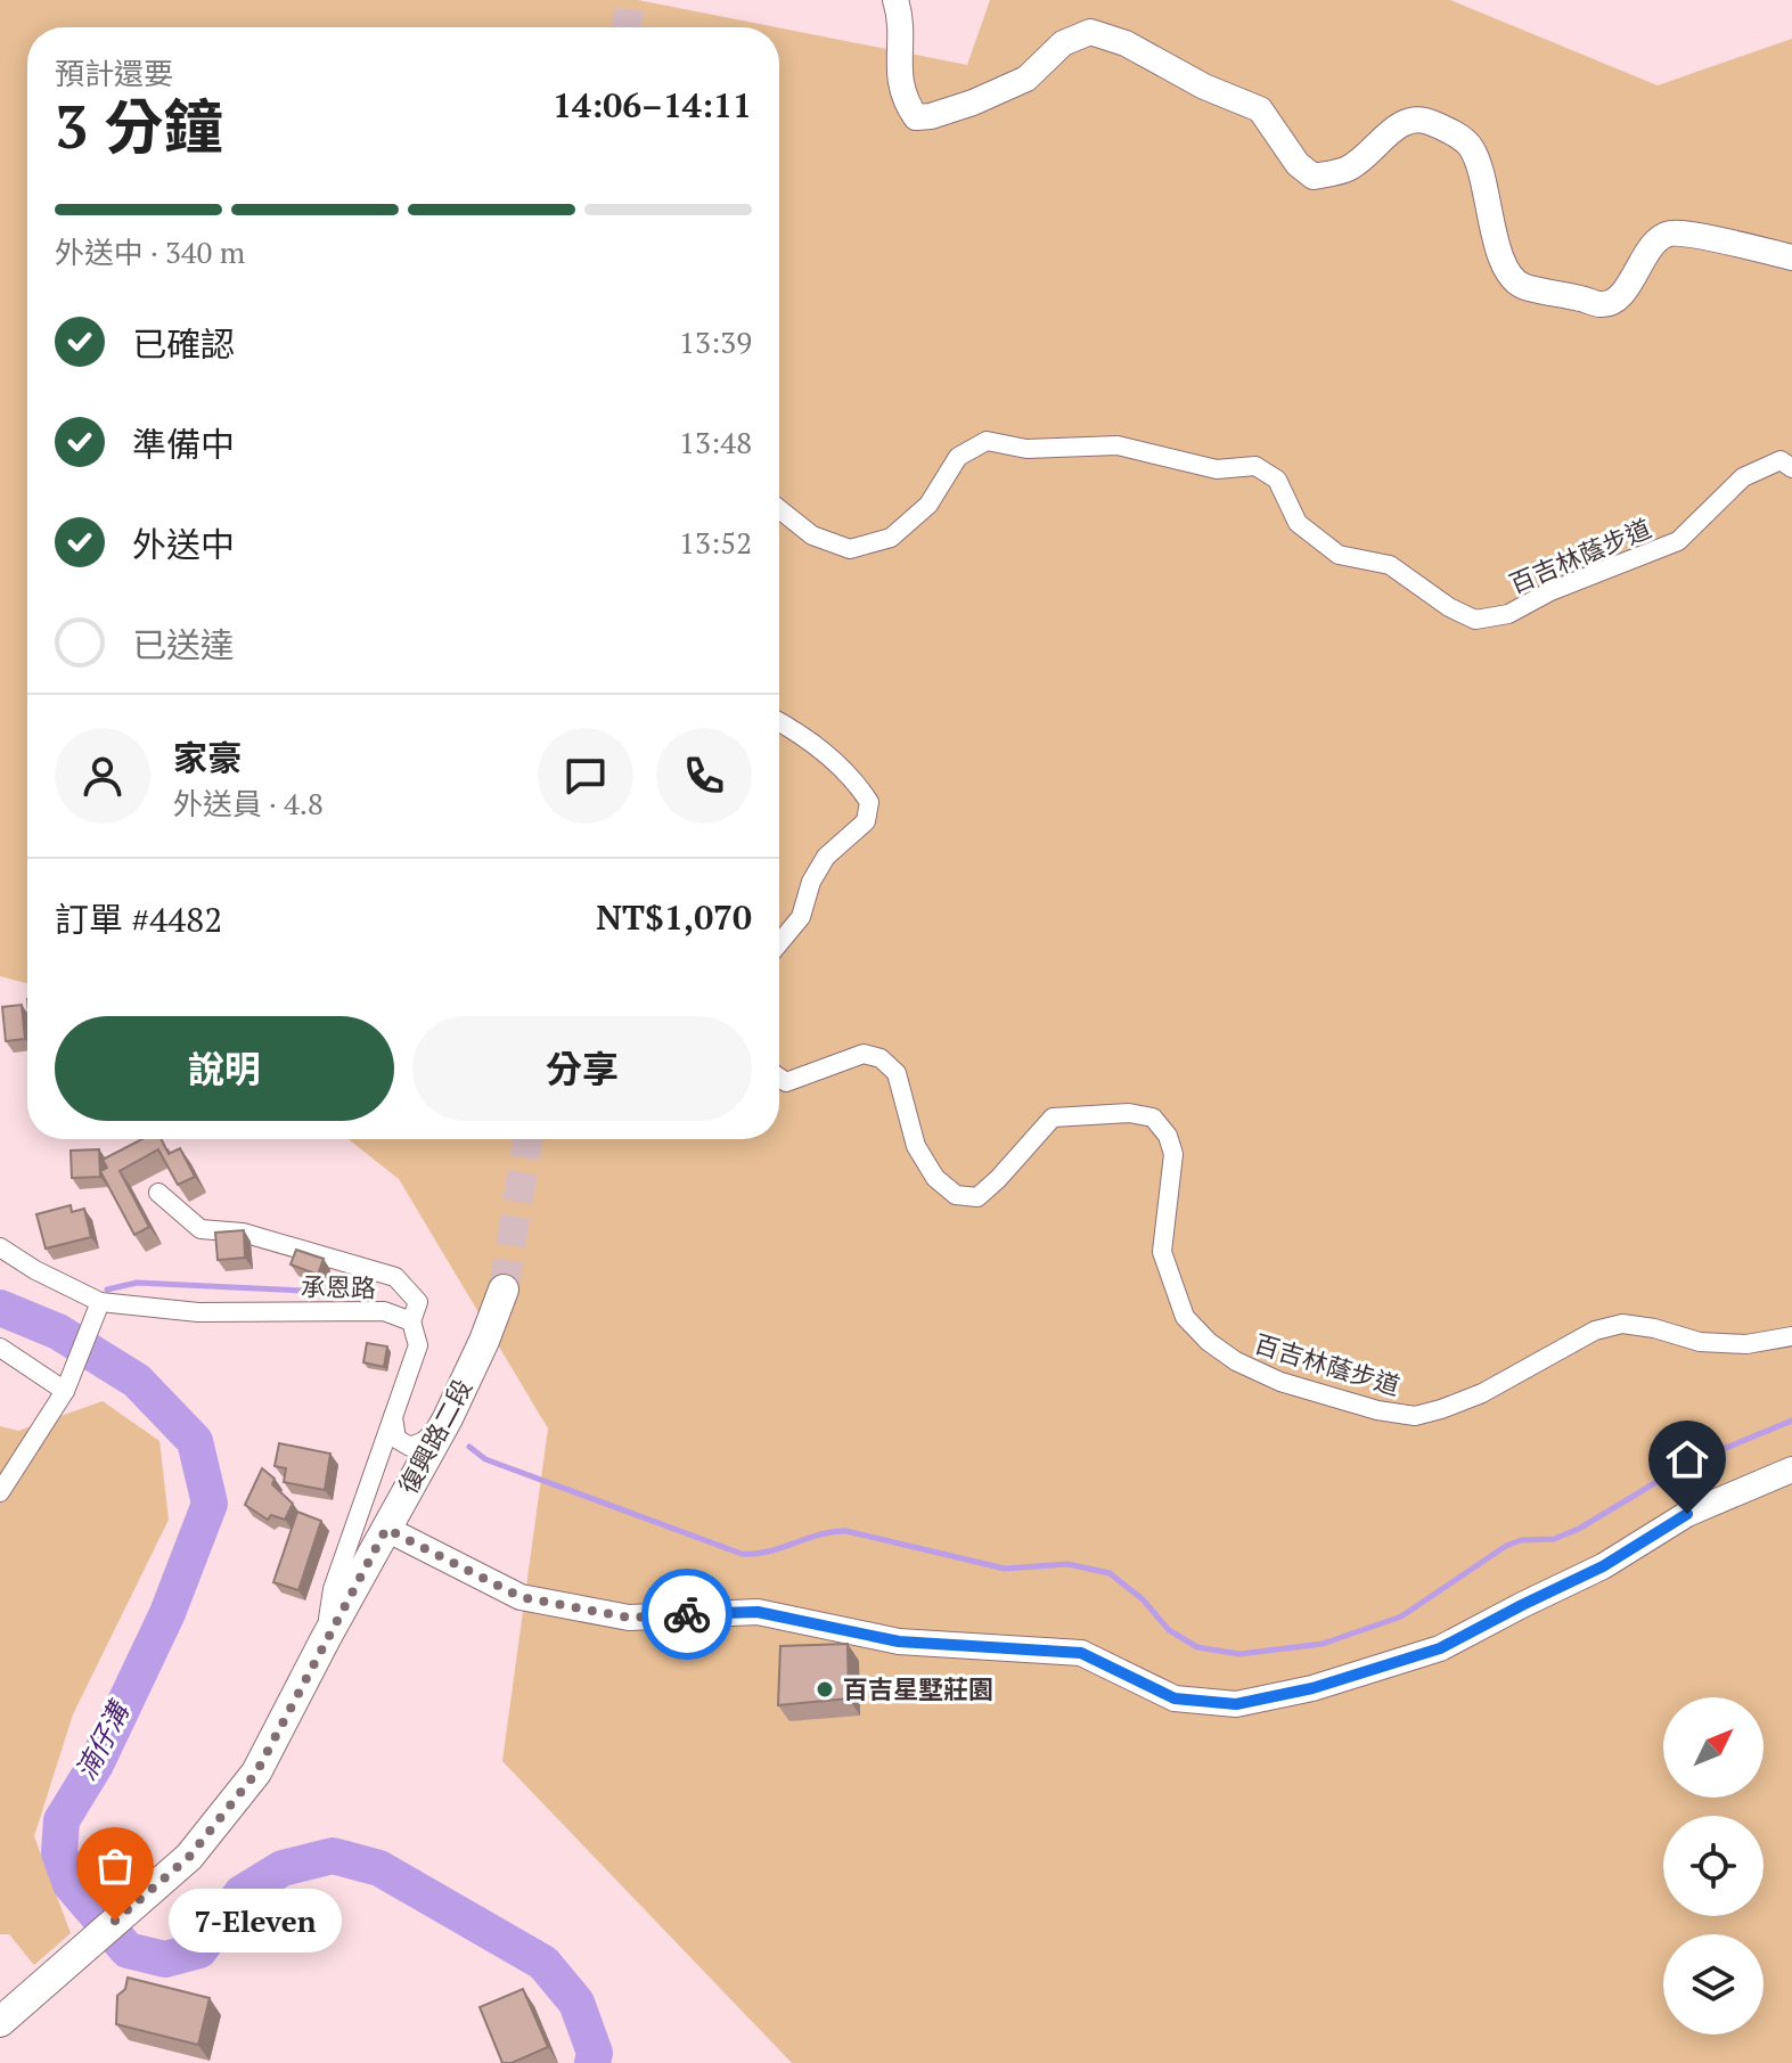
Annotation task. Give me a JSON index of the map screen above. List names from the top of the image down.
{
  "streets": {
    "main road": ["復興路二段"],
    "street": ["百吉林蔭步道", "承恩路"]
  },
  "water": ["湳仔溝"],
  "places": ["百吉星墅莊園", "7-Eleven"],
  "north": "top right",
  "page": {
    "heading": ["3 分鐘", "預計還要", "14:06–14:11"],
    "panel": [
      "家豪",
      "外送員 · 4.8",
      "訂單 #4482",
      "NT$1,070"
    ],
    "bar": "外送中 · 340 m",
    "list": [
      ["已確認", "13:39"],
      ["準備中", "13:48"],
      ["外送中", "13:52"],
      "已送達"
    ],
    "buttons": ["說明", "分享"],
    "bubble": "7-Eleven"
  }
}
